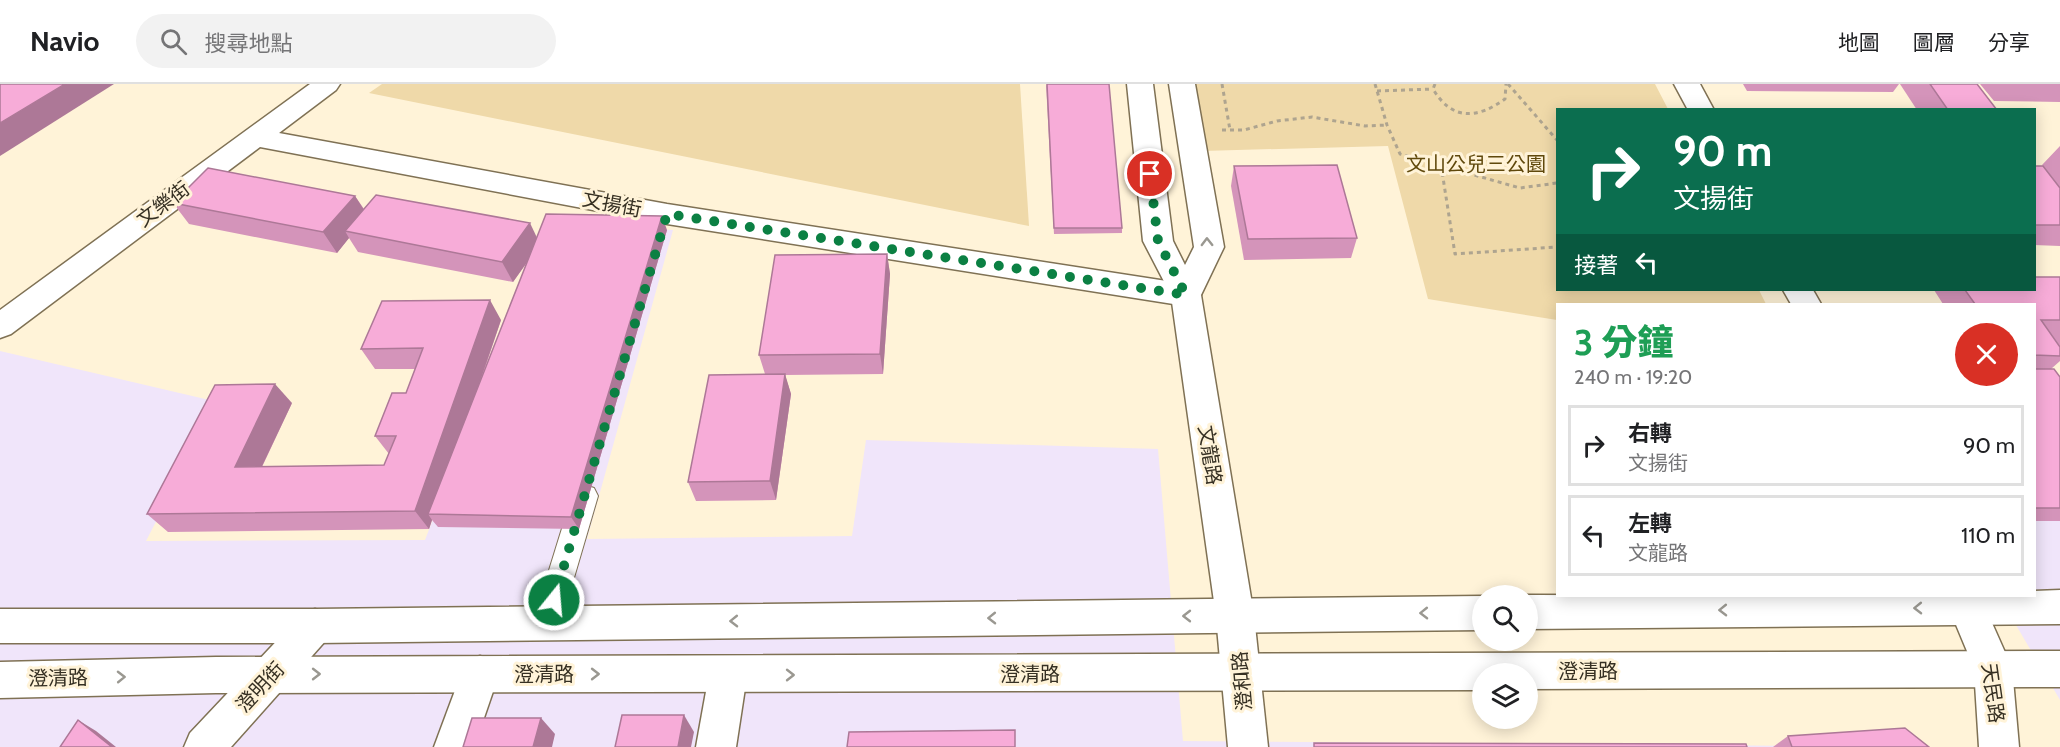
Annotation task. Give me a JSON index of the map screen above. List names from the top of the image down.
{
  "streets": {
    "main road": [
      "文樂街",
      "文揚街",
      "文龍路",
      "澄清路",
      "澄和路",
      "澄明街",
      "天民路"
    ]
  },
  "crossings": [
    ["文樂街", "文揚街"],
    ["文揚街", "文龍路"],
    ["文龍路", "澄和路"],
    ["澄清路", "澄和路"],
    ["澄清路", "澄明街"],
    ["澄清路", "天民路"]
  ],
  "parks": ["文山公兒三公園"],
  "page": {
    "header": "Navio",
    "search": "搜尋地點",
    "nav": ["地圖", "圖層", "分享"],
    "turn": ["90 m", "文揚街"],
    "then": "接著",
    "heading": ["3 分鐘", "240 m · 19:20"],
    "list": [
      {
        "name": "右轉",
        "note": "文揚街",
        "value": "90 m"
      },
      {
        "name": "左轉",
        "note": "文龍路",
        "value": "110 m"
      }
    ]
  }
}
